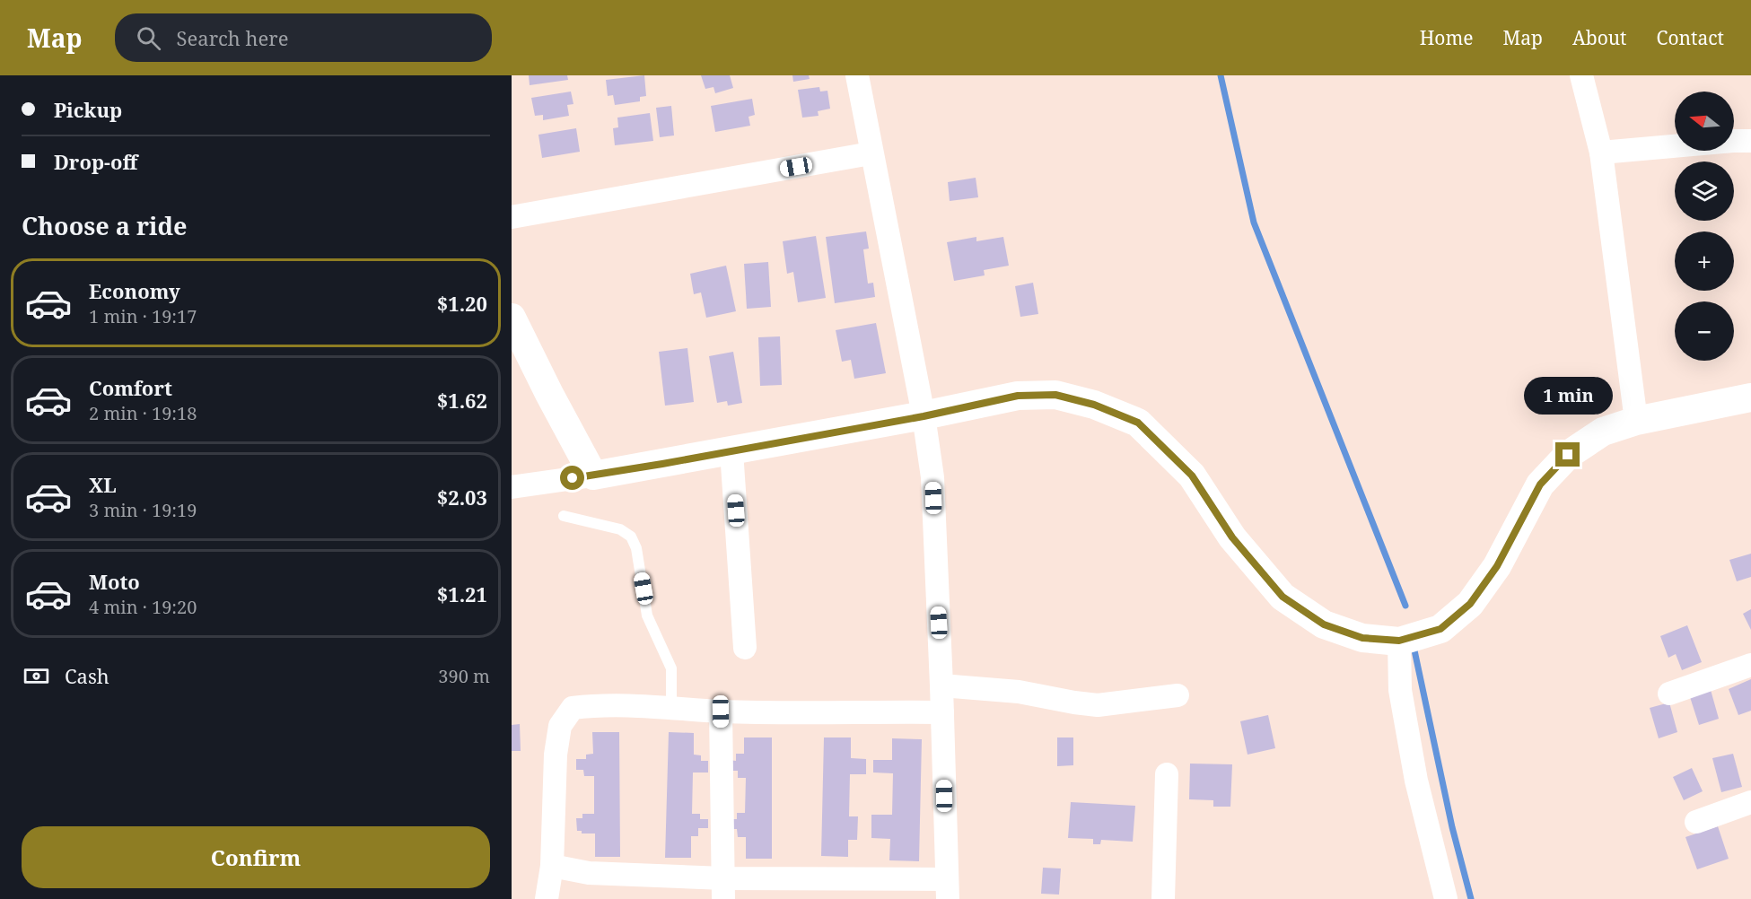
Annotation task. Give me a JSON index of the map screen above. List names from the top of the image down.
{
  "north": "left",
  "page": {
    "header": "Map",
    "search": "Search here",
    "nav": [
      "Home",
      "Map",
      "About",
      "Contact"
    ],
    "banner": ["Pickup", "Drop-off"],
    "map_buttons": ["+", "−"],
    "heading": "Choose a ride",
    "list": [
      {
        "name": "Economy",
        "note": "1 min · 19:17",
        "value": "$1.20"
      },
      {
        "name": "Comfort",
        "note": "2 min · 19:18",
        "value": "$1.62"
      },
      {
        "name": "XL",
        "note": "3 min · 19:19",
        "value": "$2.03"
      },
      {
        "name": "Moto",
        "note": "4 min · 19:20",
        "value": "$1.21"
      }
    ],
    "bubble": "1 min",
    "pay": ["Cash", "390 m"],
    "buttons": "Confirm"
  }
}
